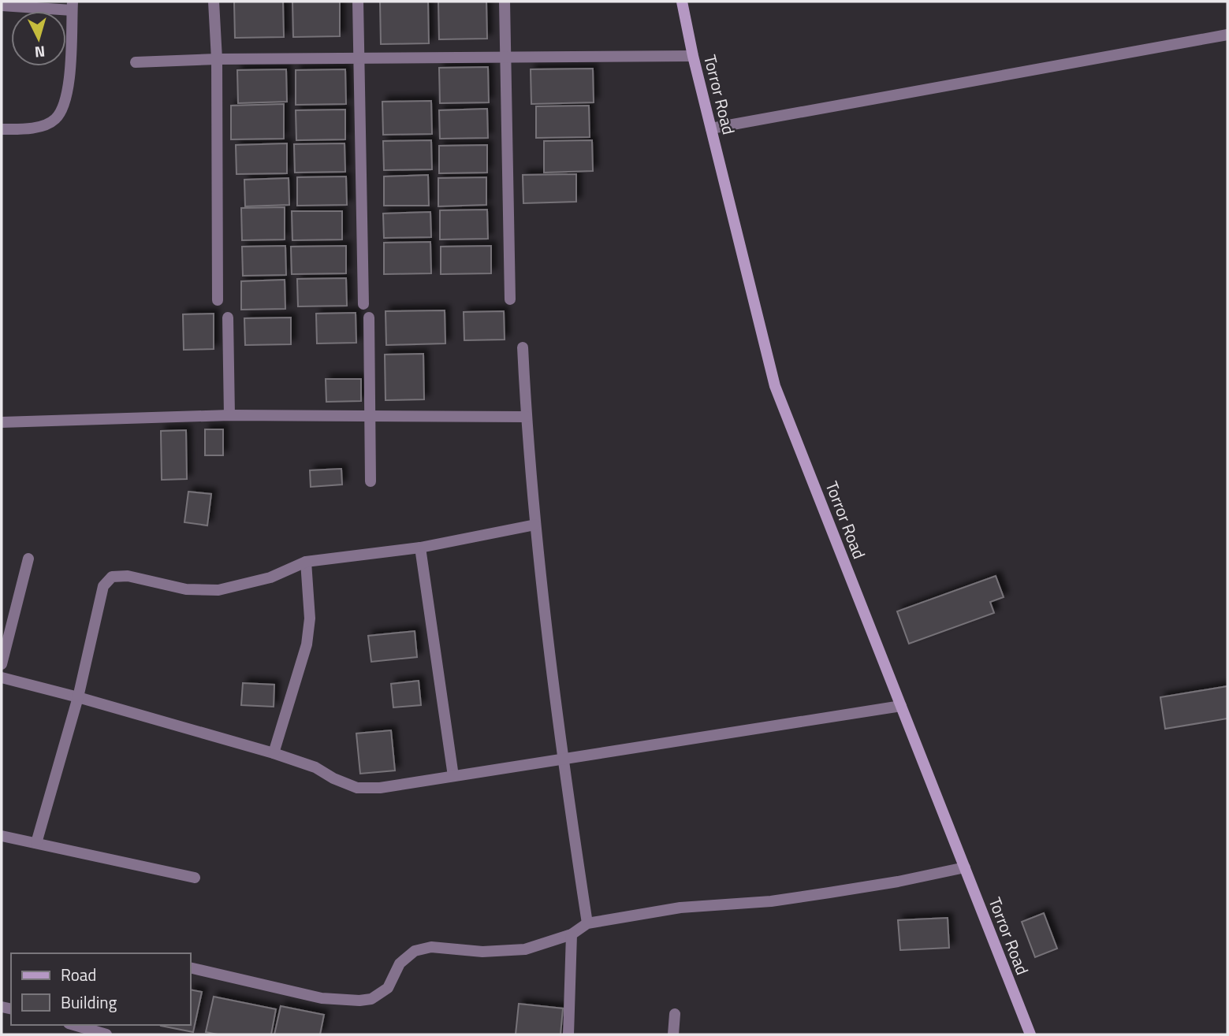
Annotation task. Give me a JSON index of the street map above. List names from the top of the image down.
{
  "streets": {
    "street": ["Torror Road"]
  },
  "legend": ["Road", "Building"],
  "north": "bottom"
}
